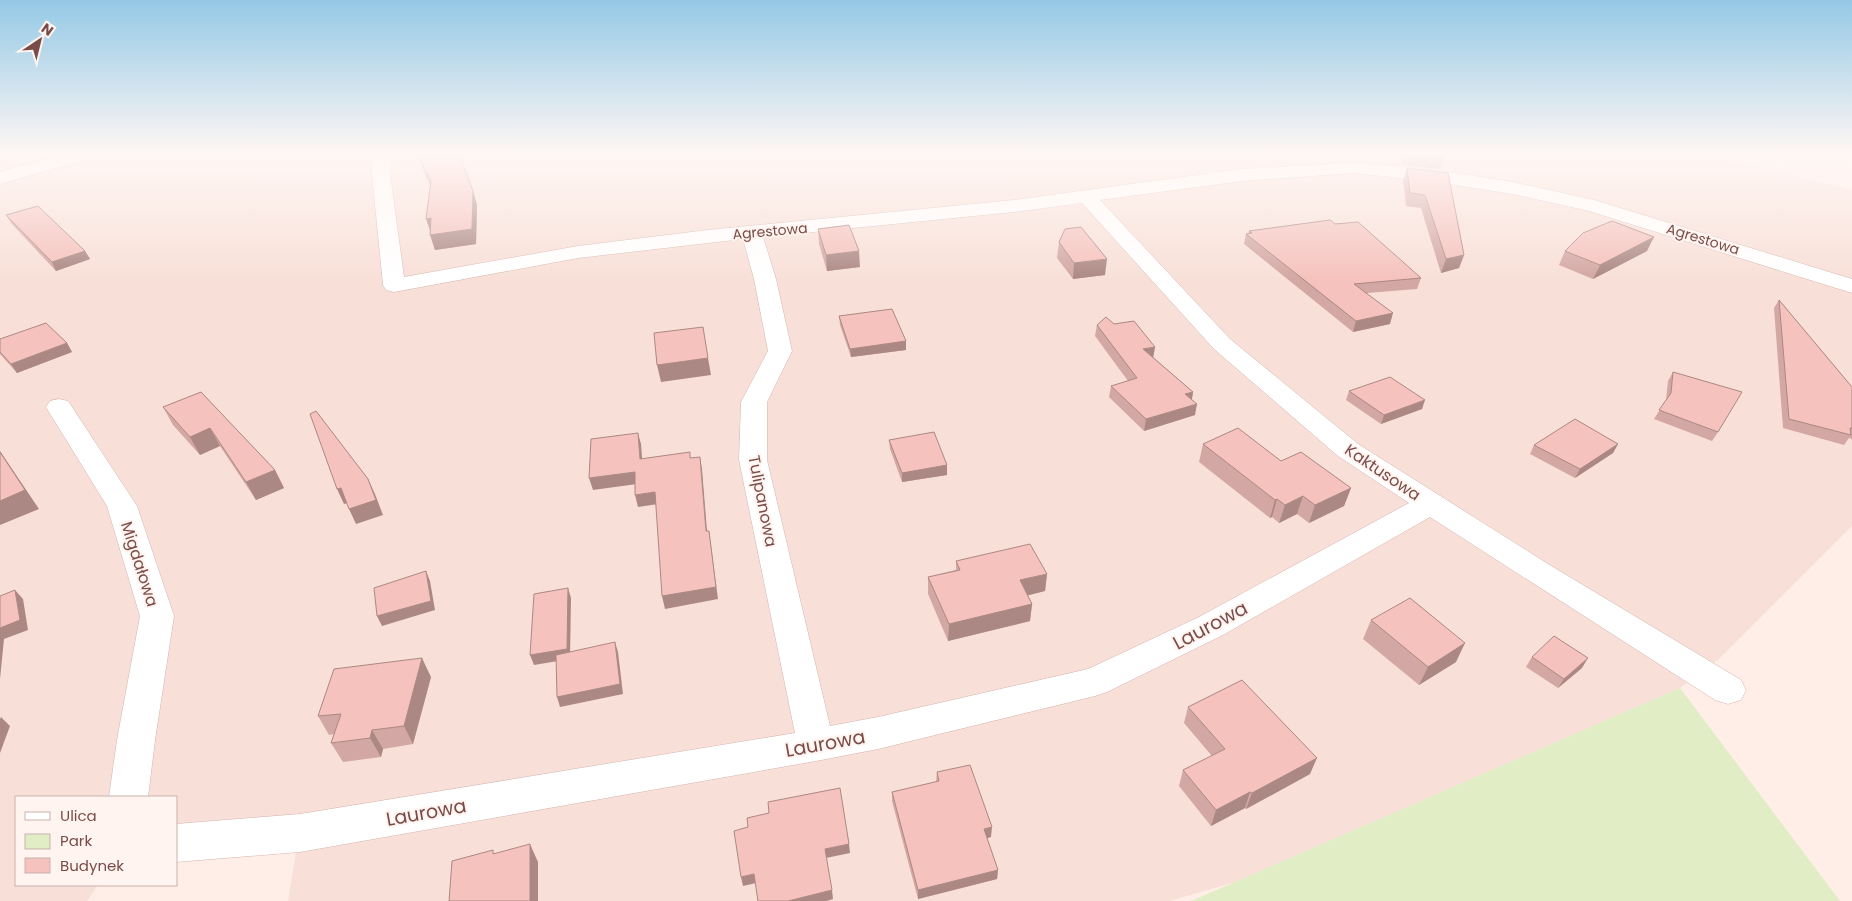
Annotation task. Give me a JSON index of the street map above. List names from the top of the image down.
{
  "streets": {
    "street": [
      "Agrestowa",
      "Kaktusowa",
      "Tulipanowa",
      "Migdałowa",
      "Laurowa"
    ]
  },
  "crossings": [
    ["Agrestowa", "Kaktusowa"],
    ["Agrestowa", "Tulipanowa"],
    ["Kaktusowa", "Laurowa"],
    ["Tulipanowa", "Laurowa"]
  ],
  "legend": ["Ulica", "Park", "Budynek"],
  "north": "top right"
}
